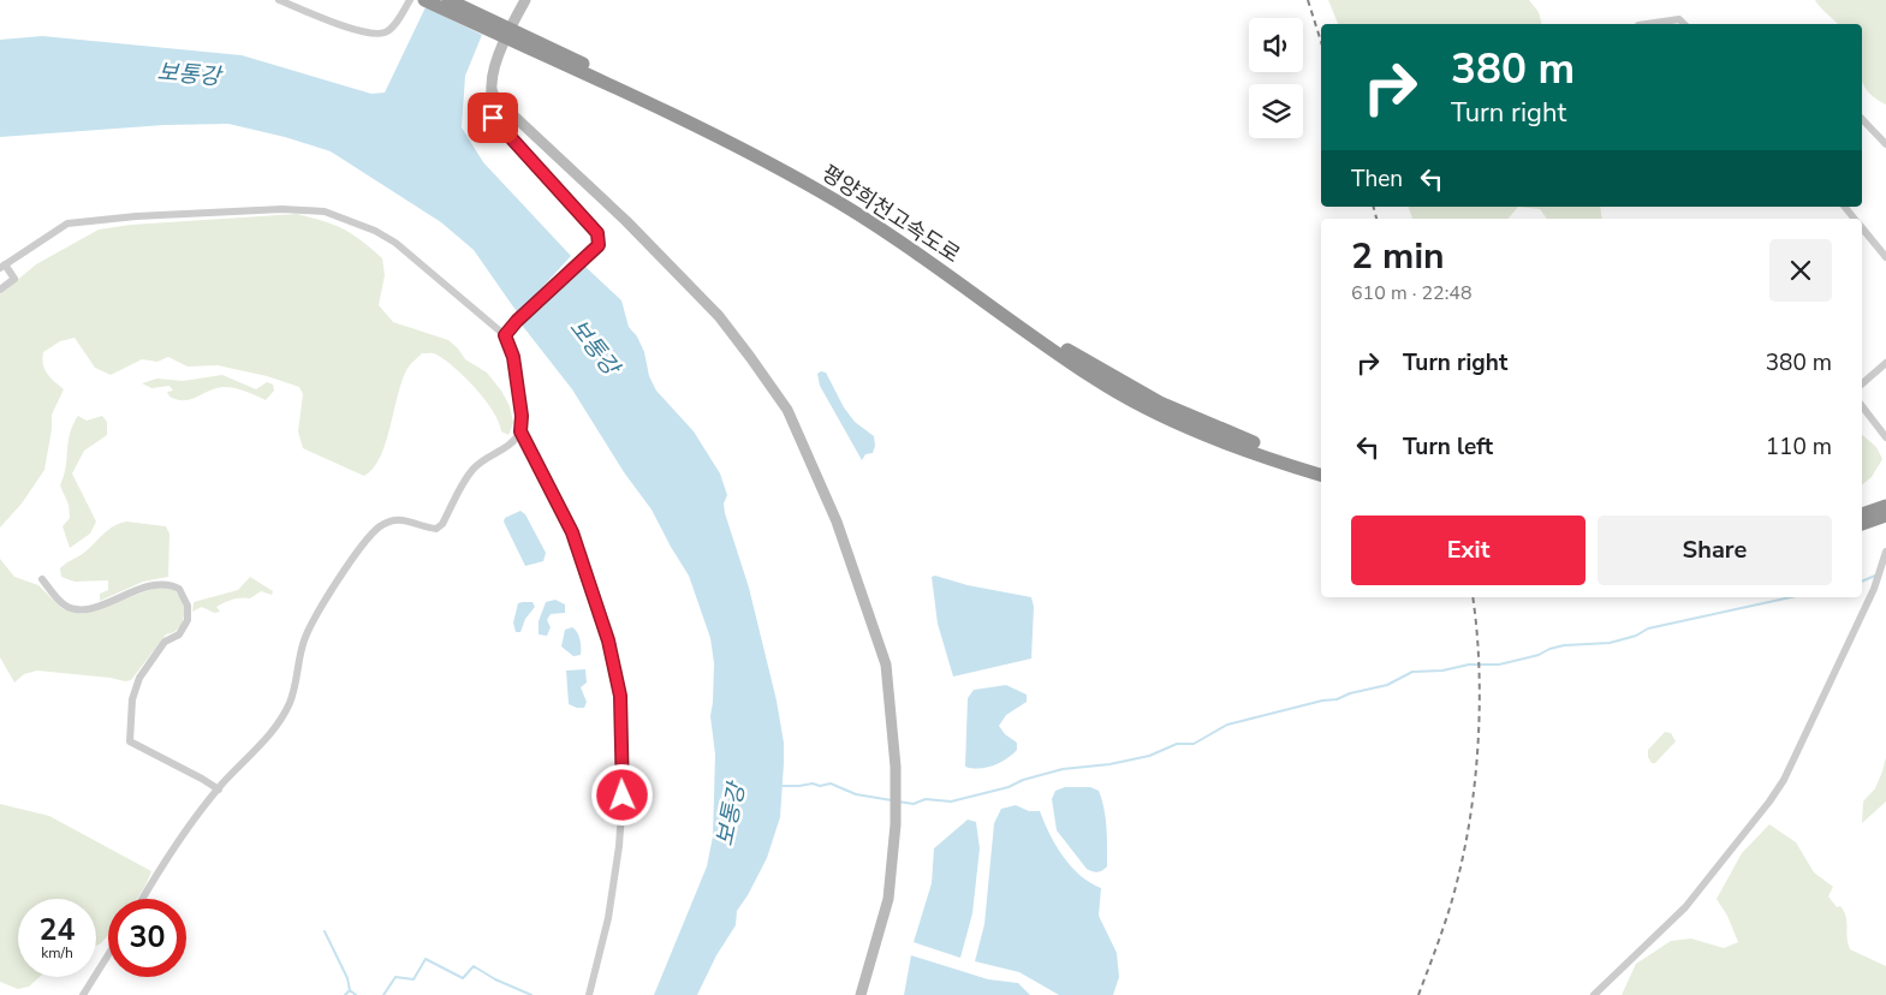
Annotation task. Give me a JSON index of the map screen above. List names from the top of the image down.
{
  "streets": {
    "highway": ["평양희천고속도로"]
  },
  "water": ["보통강"],
  "page": {
    "turn": ["380 m", "Turn right"],
    "then": "Then",
    "heading": ["2 min", "610 m · 22:48"],
    "list": [
      {
        "name": "Turn right",
        "value": "380 m"
      },
      {
        "name": "Turn left",
        "value": "110 m"
      }
    ],
    "buttons": ["Exit", "Share"],
    "speed": "24 km/h",
    "limit": "30"
  }
}
